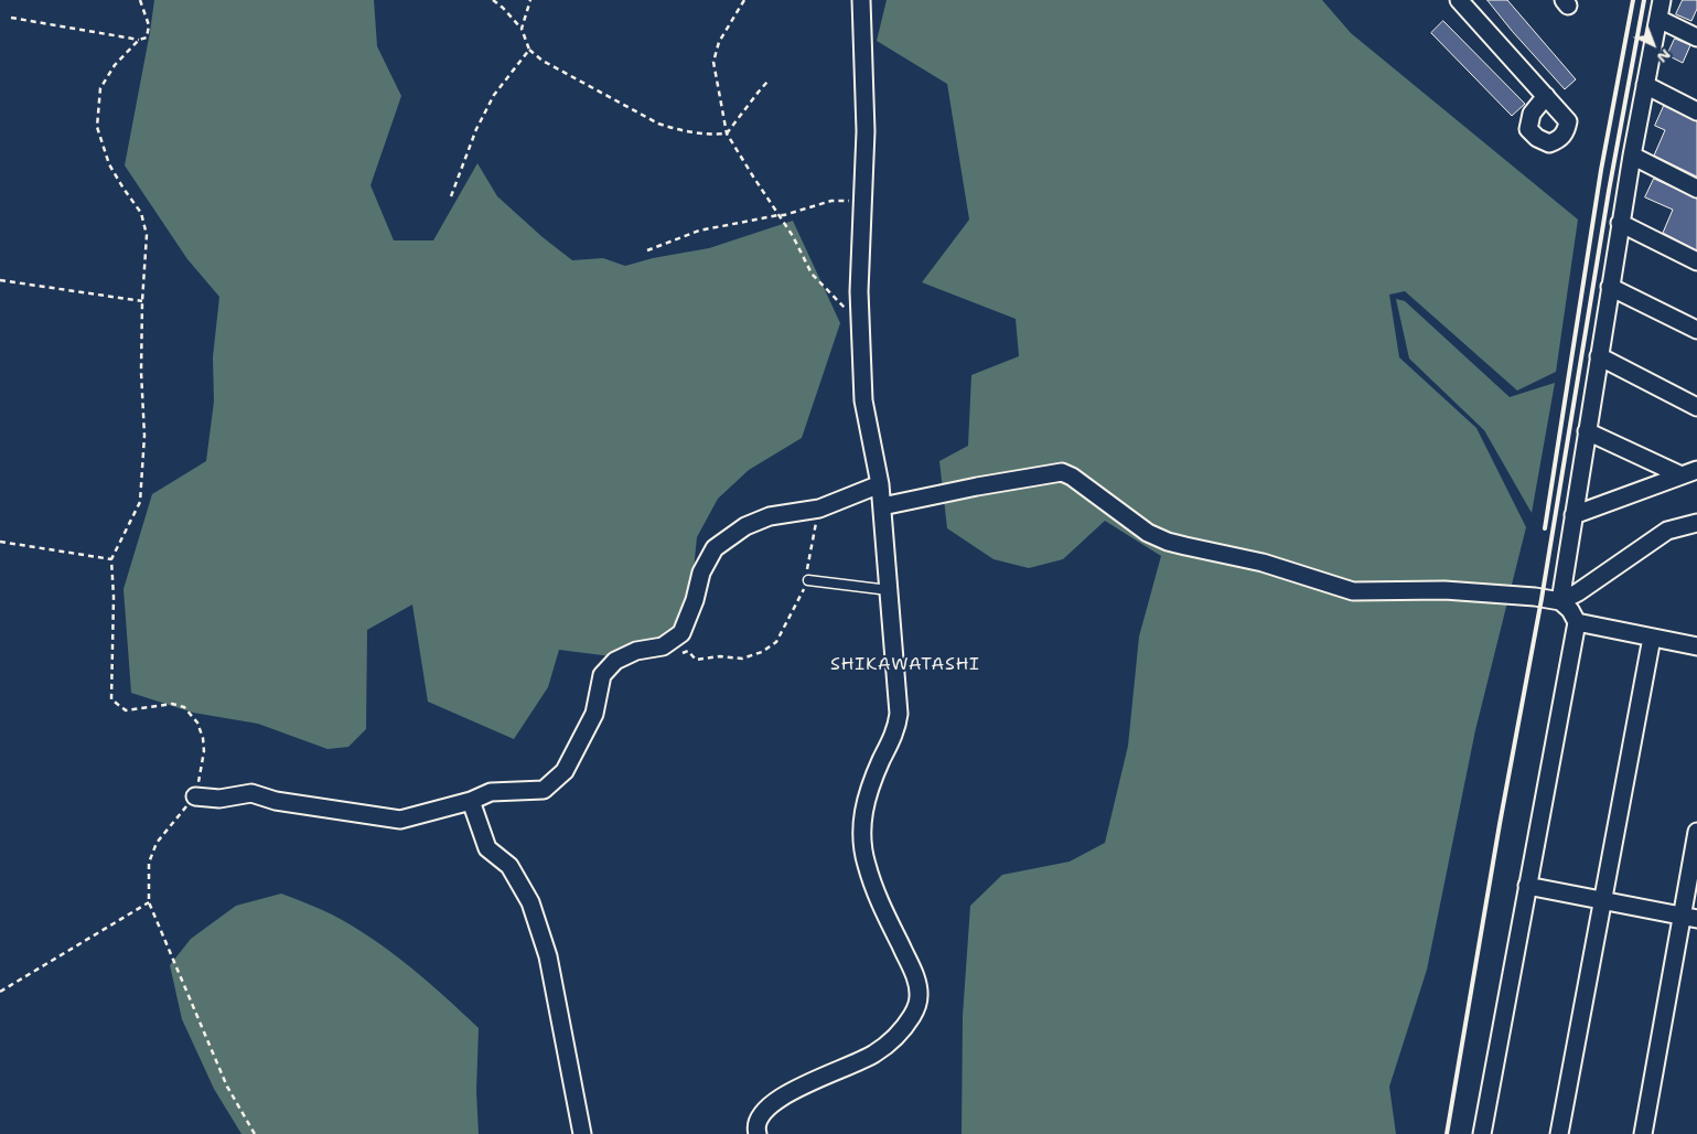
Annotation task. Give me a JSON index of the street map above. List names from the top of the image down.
{
  "districts": ["SHIKAWATASHI"],
  "north": "bottom right"
}
